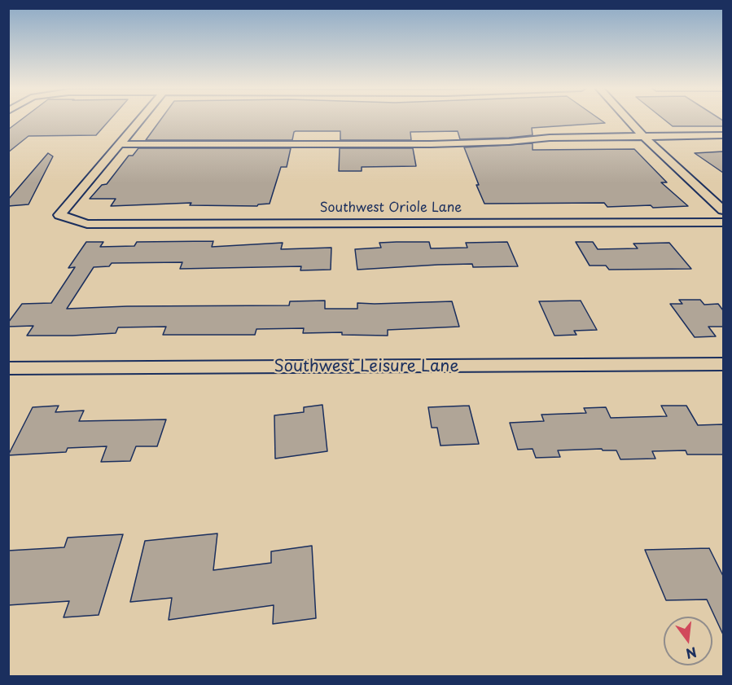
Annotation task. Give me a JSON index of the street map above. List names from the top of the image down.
{
  "streets": {
    "street": ["Southwest Oriole Lane", "Southwest Leisure Lane"]
  },
  "north": "bottom"
}
